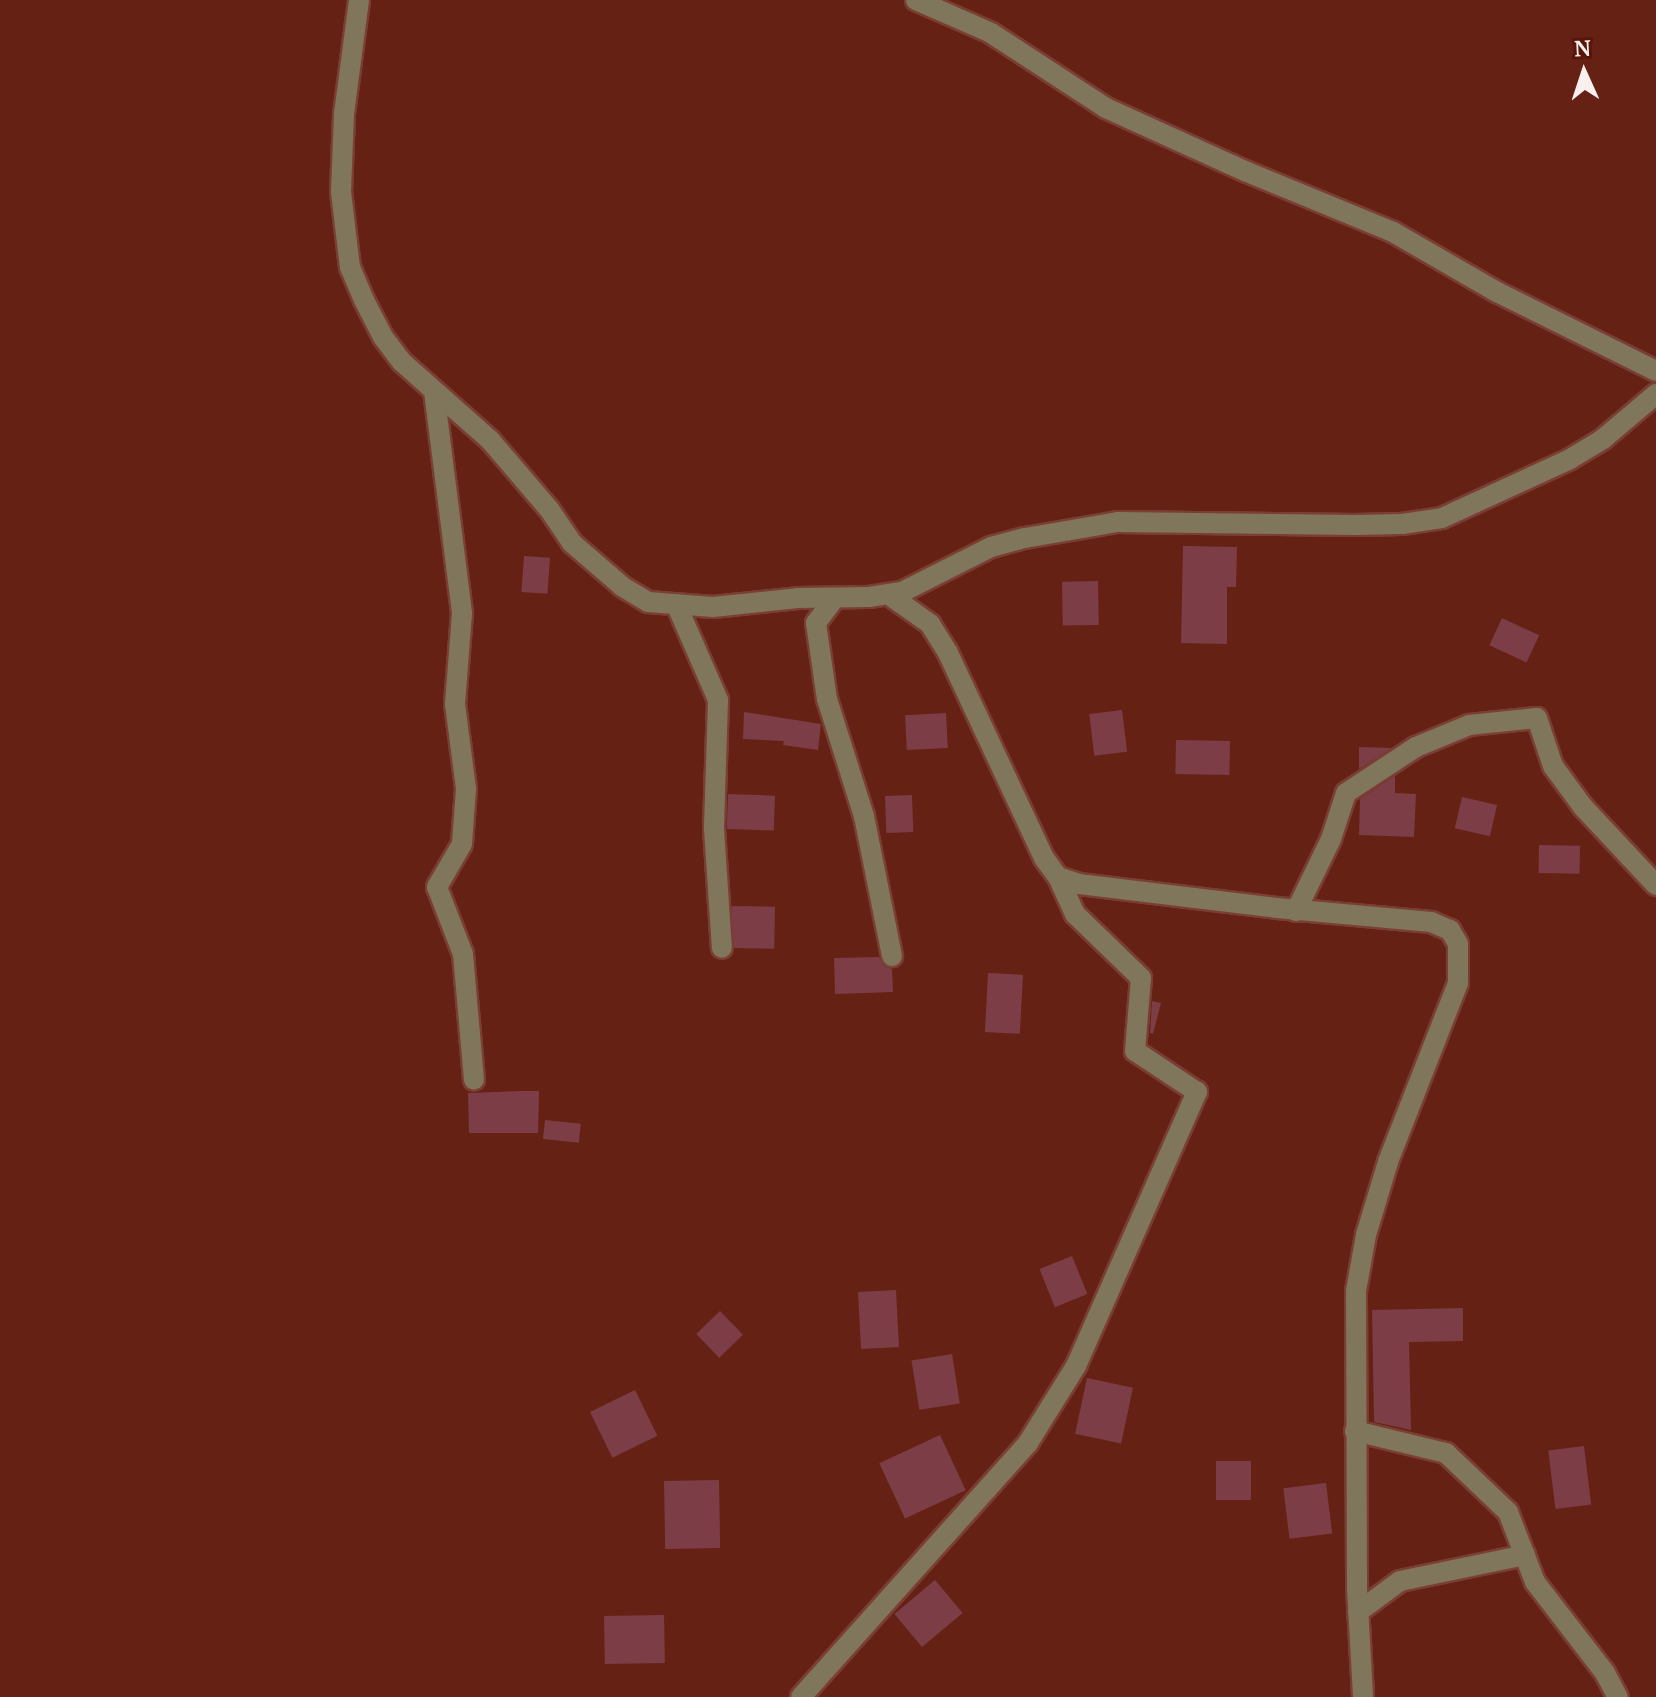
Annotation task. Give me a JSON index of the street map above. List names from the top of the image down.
{
  "north": "top"
}
